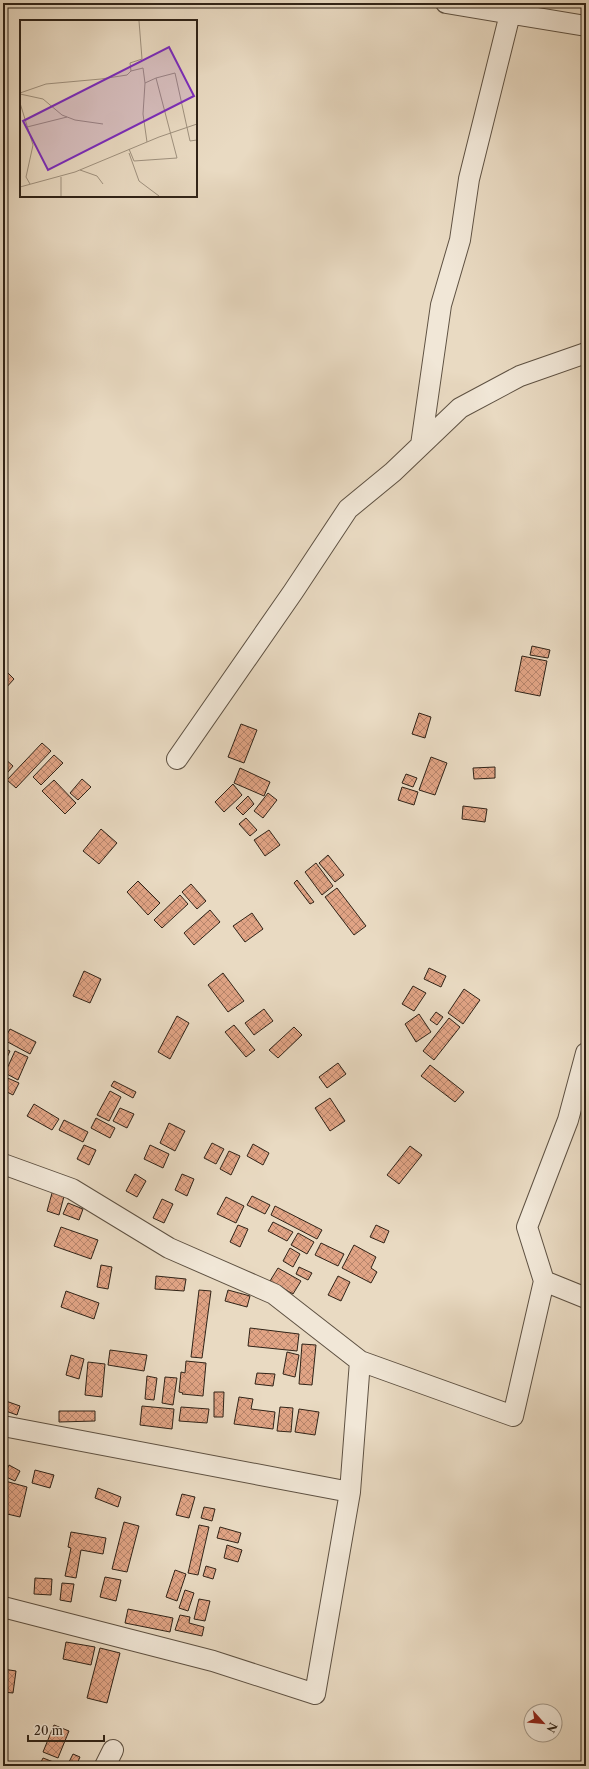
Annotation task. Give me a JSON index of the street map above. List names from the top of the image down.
{
  "scale_bar": "20 m",
  "north": "bottom right"
}
